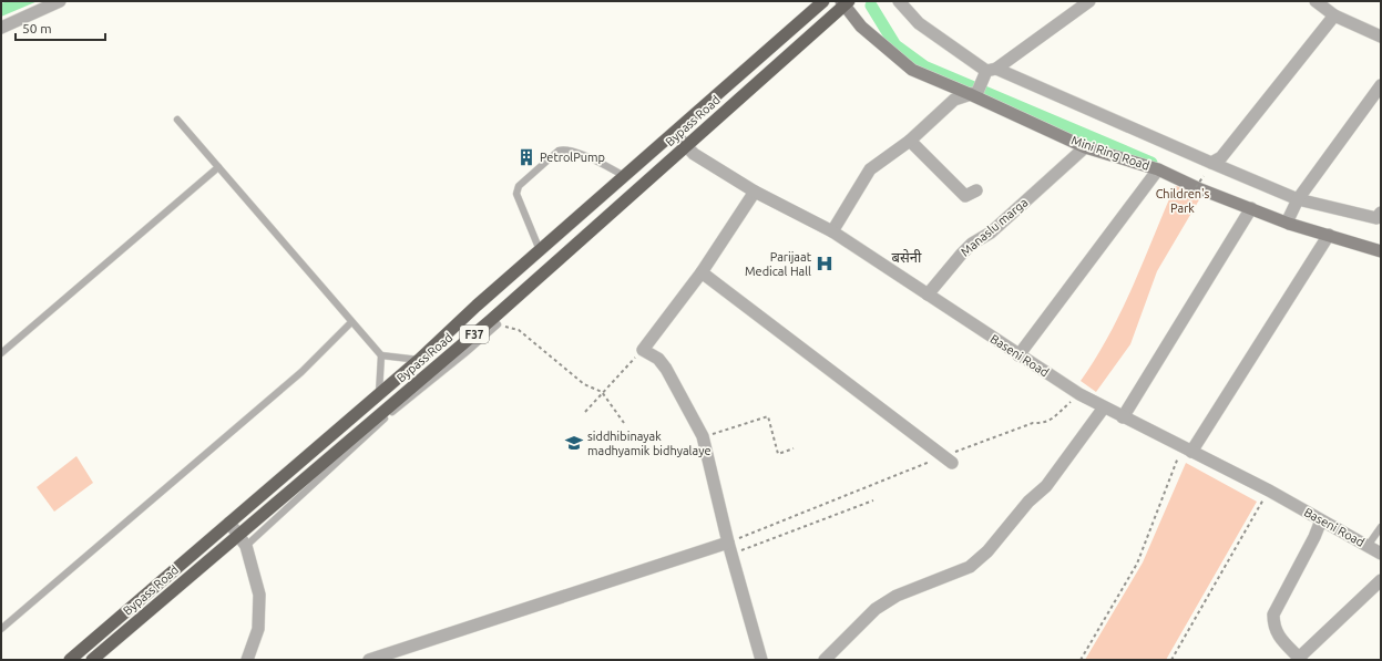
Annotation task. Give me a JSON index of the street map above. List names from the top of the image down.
{
  "streets": {
    "highway": ["Bypass Road", "F37"],
    "main road": ["Mini Ring Road"],
    "street": ["Manaslu marga", "Baseni Road"]
  },
  "crossings": [
    ["Bypass Road", "Mini Ring Road"],
    ["Bypass Road", "Baseni Road"],
    ["Mini Ring Road", "Manaslu marga"],
    ["Manaslu marga", "Baseni Road"]
  ],
  "districts": ["बसेनी"],
  "parks": ["Children's Park"],
  "places": {
    "building": ["PetrolPump"],
    "hospital": ["Parijaat Medical Hall"],
    "school or university": ["siddhibinayak madhyamik bidhyalaye"]
  },
  "scale_bar": "50 m"
}
